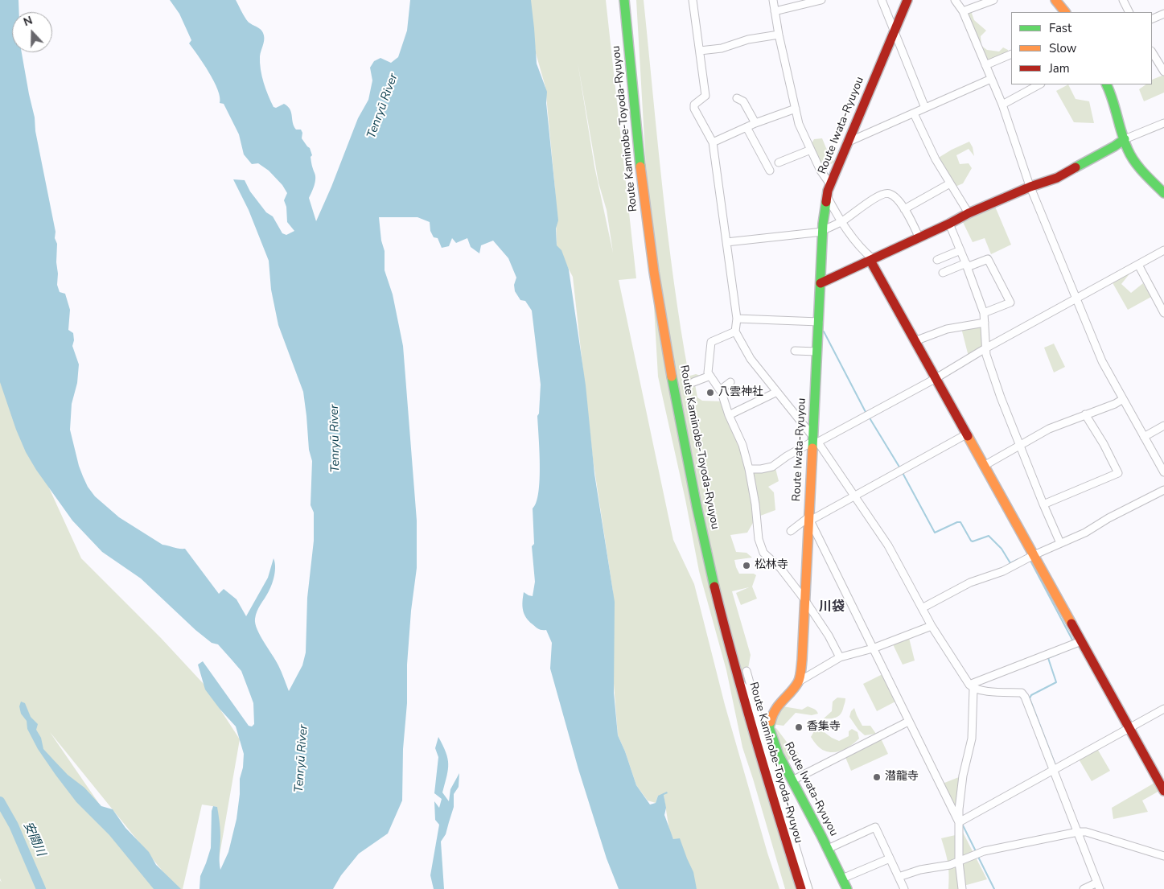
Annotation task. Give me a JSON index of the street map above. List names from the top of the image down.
{
  "streets": {
    "main road": ["Route Iwata-Ryuyou", "Route Kaminobe-Toyoda-Ryuyou"]
  },
  "districts": ["川袋"],
  "water": ["Tenryū River", "安間川"],
  "places": [
    "八雲神社",
    "松林寺",
    "香集寺",
    "潜龍寺"
  ],
  "legend": ["Fast", "Slow", "Jam"],
  "north": "top"
}
